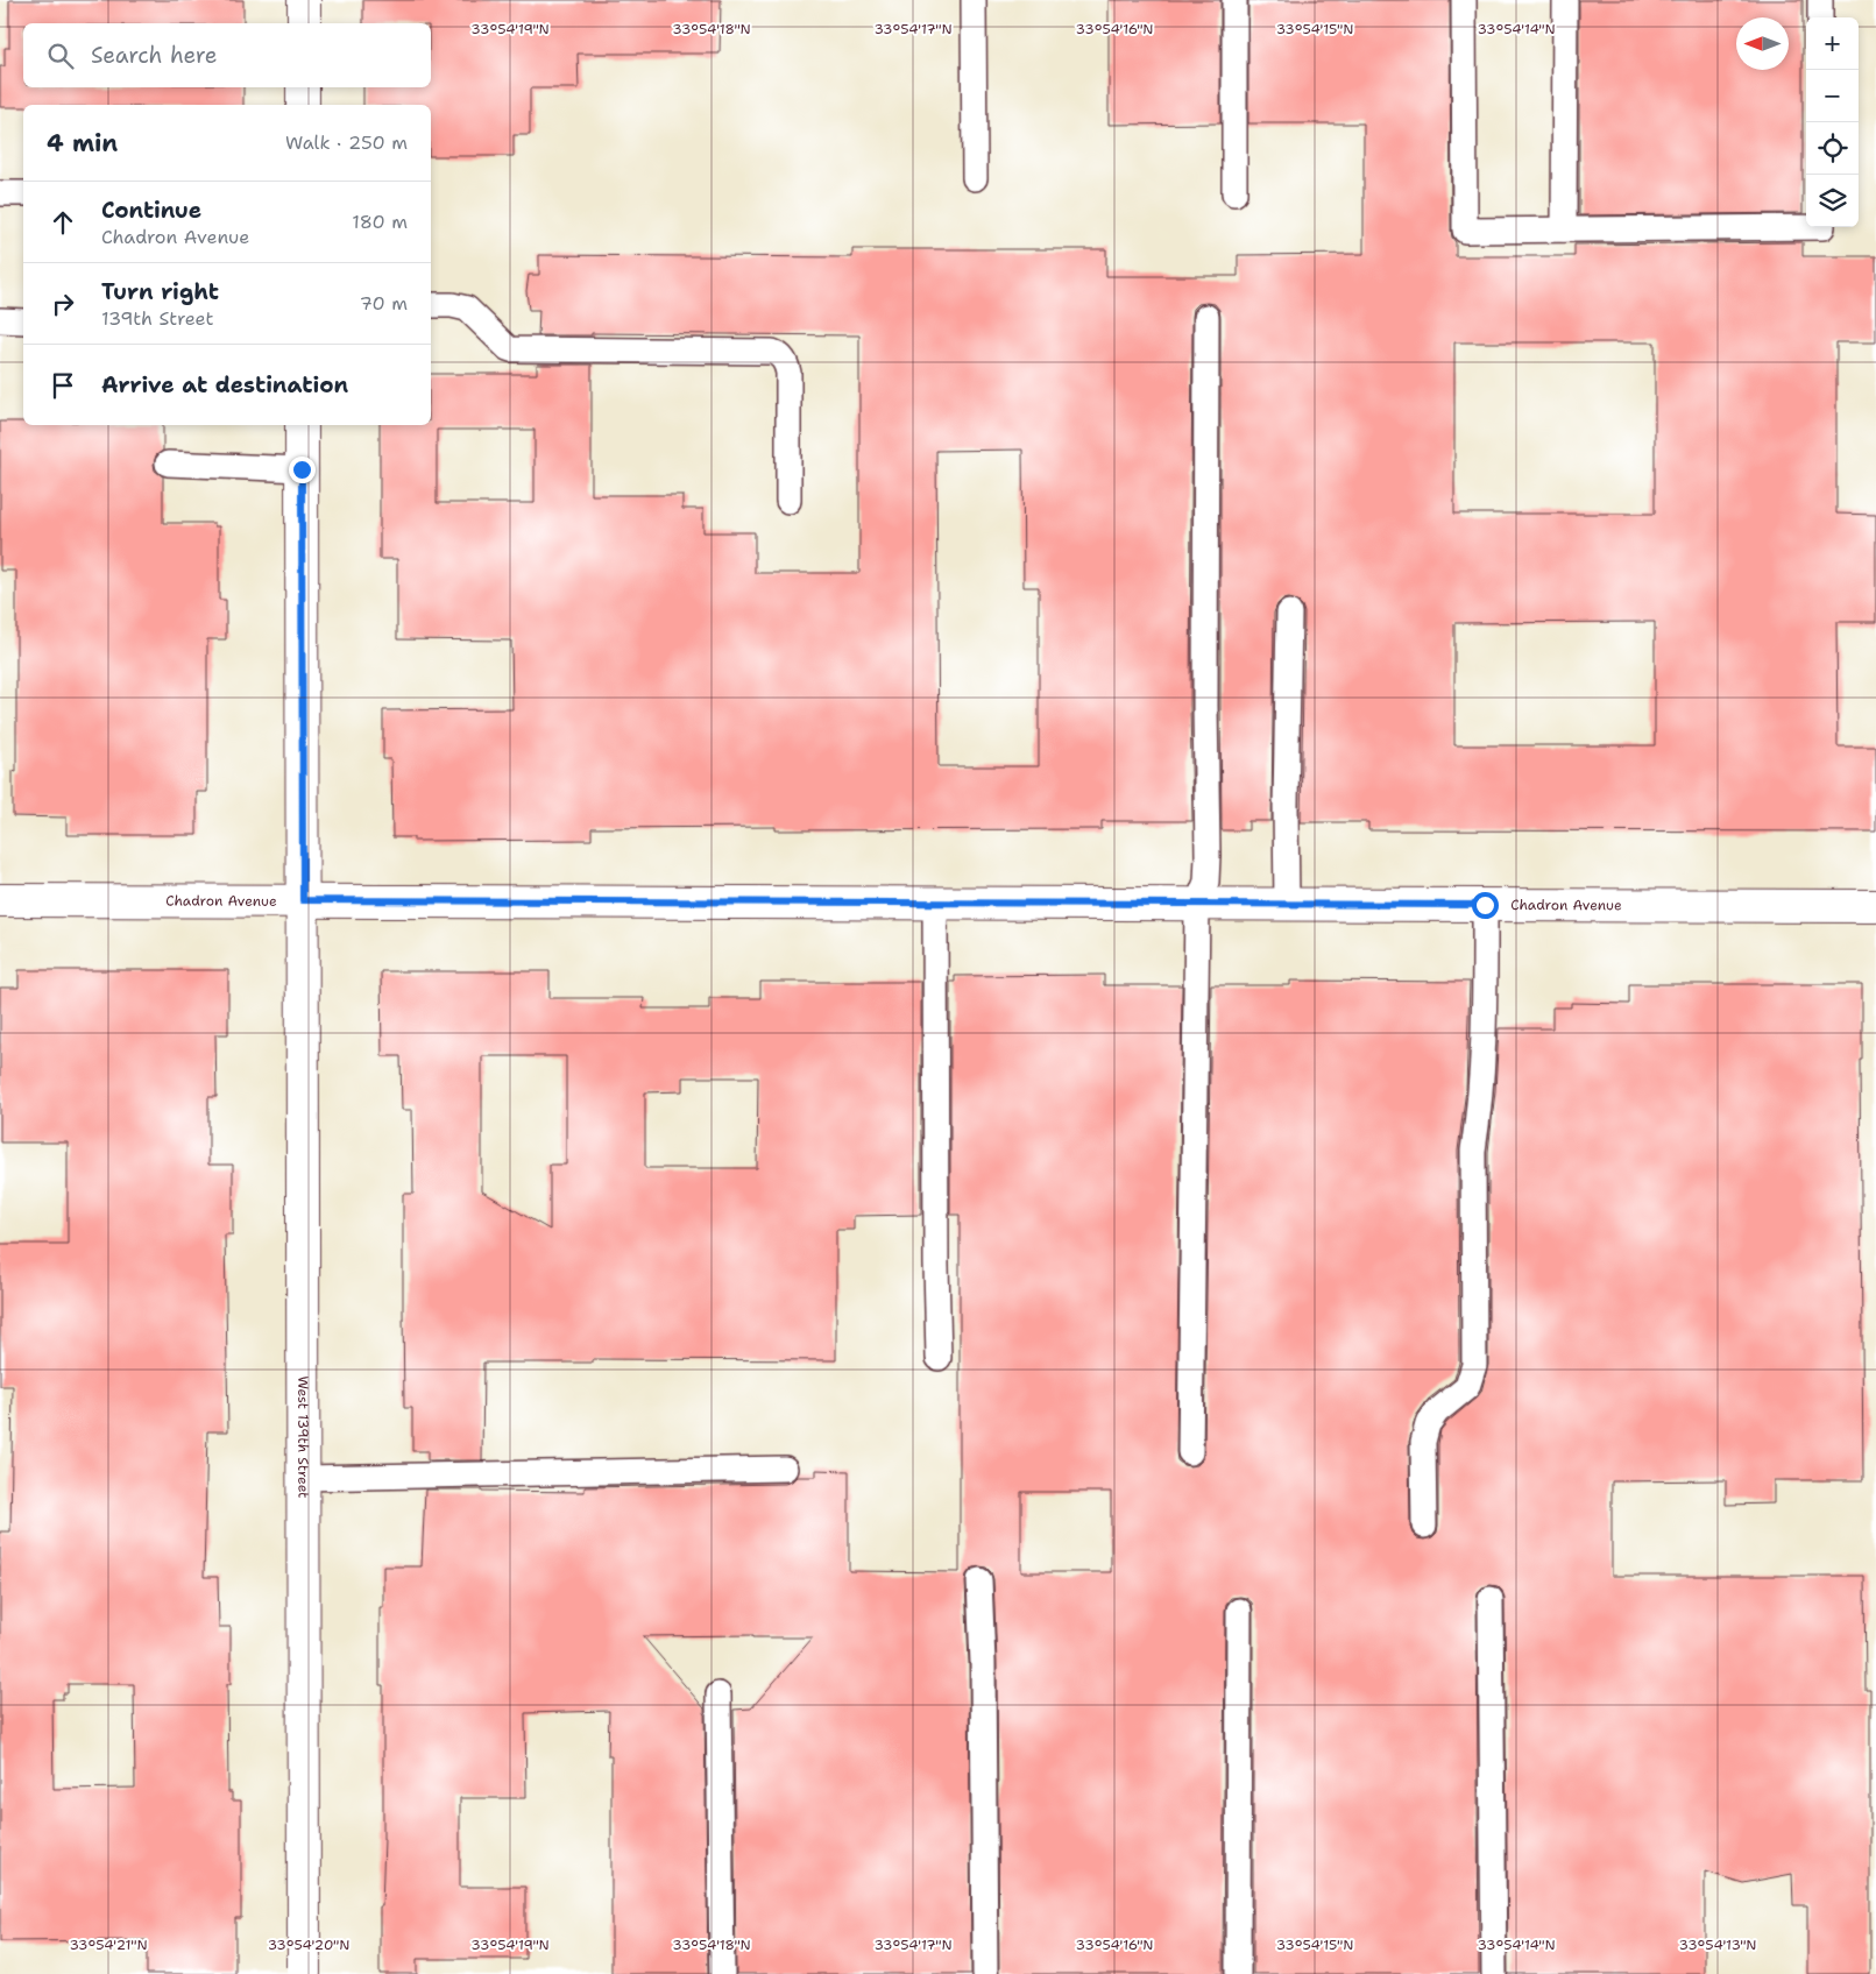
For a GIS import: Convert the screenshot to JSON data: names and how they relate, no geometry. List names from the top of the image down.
{
  "streets": {
    "street": ["Chadron Avenue", "West 139th Street"]
  },
  "crossings": [
    ["Chadron Avenue", "West 139th Street"]
  ],
  "north": "left",
  "page": {
    "map_buttons": ["+", "−"],
    "search": "Search here",
    "heading": ["4 min", "Walk · 250 m"],
    "list": [
      ["Continue", "Chadron Avenue", "180 m"],
      ["Turn right", "139th Street", "70 m"],
      "Arrive at destination"
    ]
  },
  "coordinates": [
    "33°54'19\"N",
    "33°54'18\"N",
    "33°54'17\"N",
    "33°54'16\"N",
    "33°54'15\"N",
    "33°54'14\"N",
    "33°54'21\"N",
    "33°54'20\"N",
    "33°54'13\"N"
  ]
}
